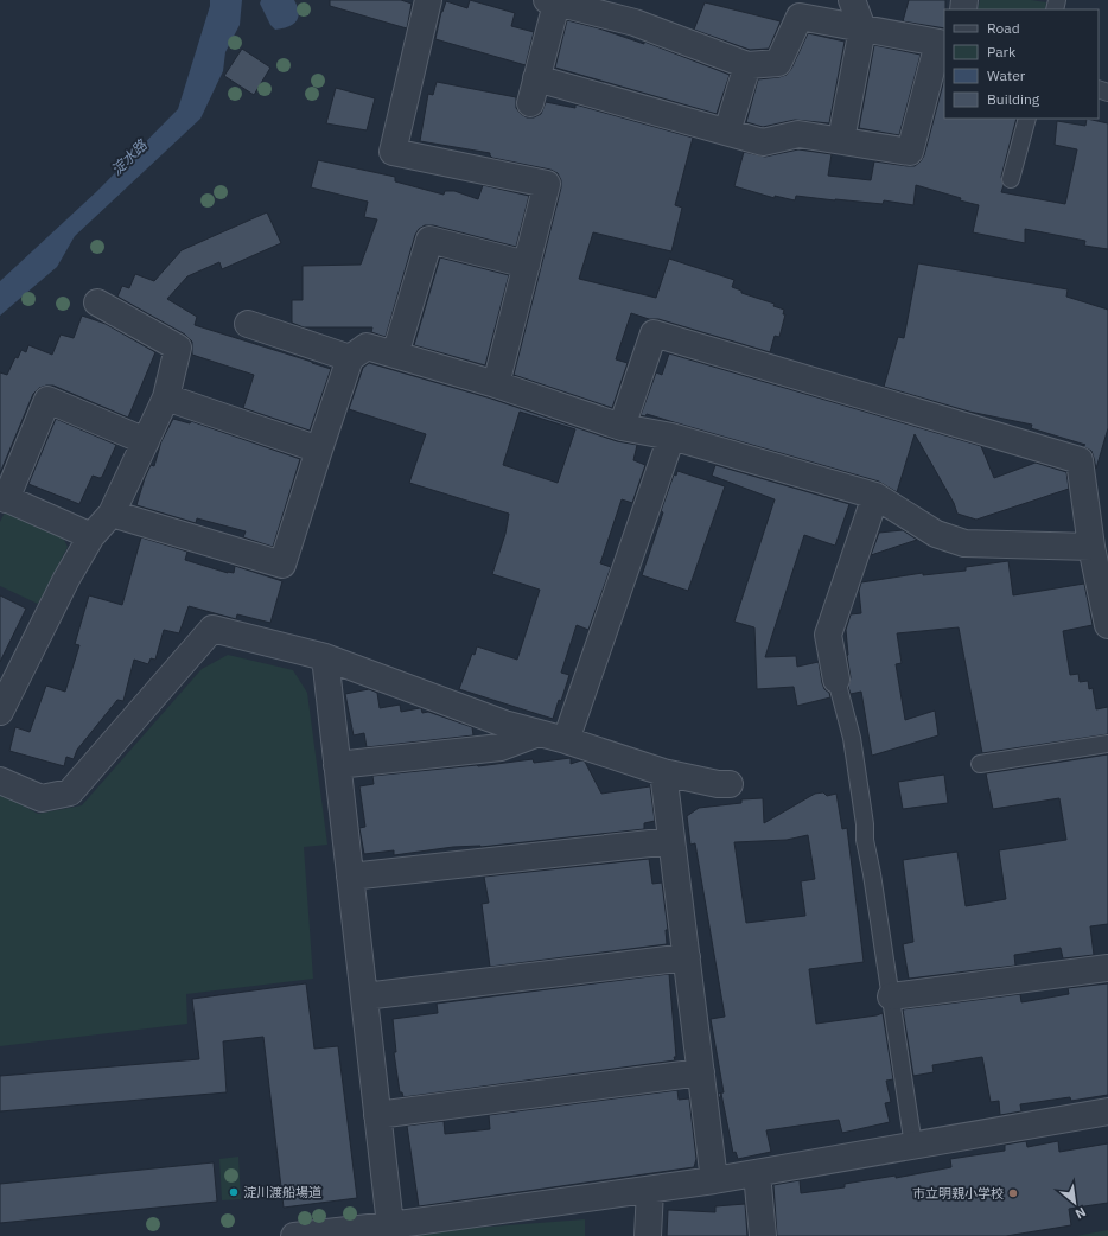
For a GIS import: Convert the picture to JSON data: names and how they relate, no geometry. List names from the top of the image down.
{
  "water": ["淀水路"],
  "places": ["淀川渡船場道", "市立明親小学校"],
  "legend": [
    "Road",
    "Park",
    "Water",
    "Building"
  ],
  "north": "bottom right"
}
